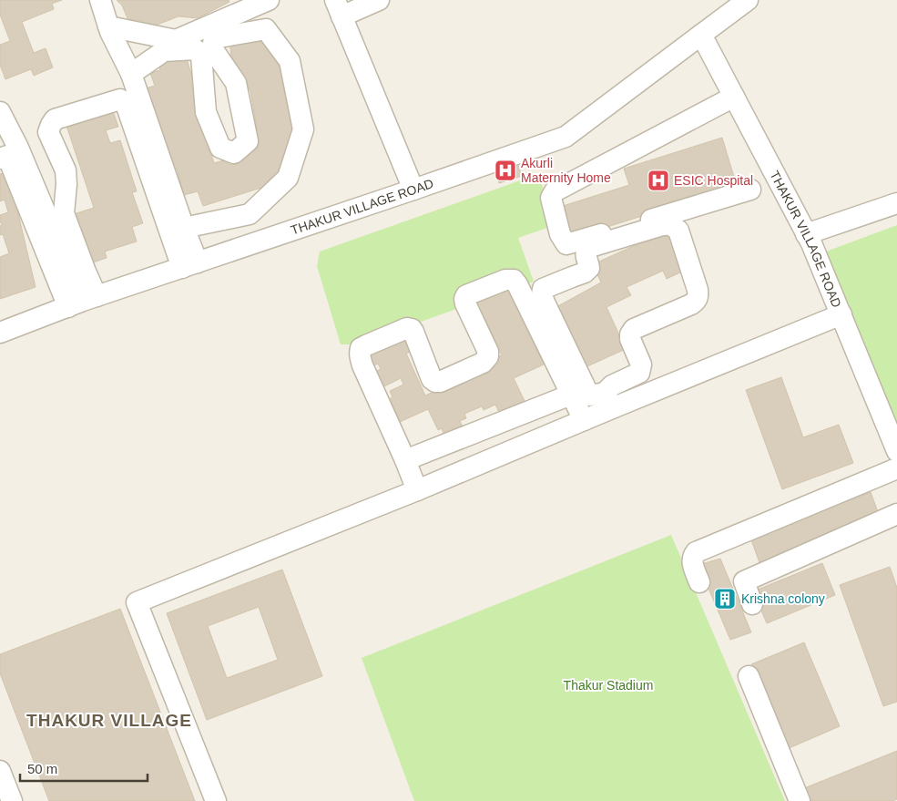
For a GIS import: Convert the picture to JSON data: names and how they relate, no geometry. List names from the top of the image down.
{
  "streets": {
    "street": ["THAKUR VILLAGE ROAD"]
  },
  "districts": ["THAKUR VILLAGE"],
  "parks": ["Thakur Stadium"],
  "places": {
    "hospital": ["Akurli Maternity Home", "ESIC Hospital"],
    "building": ["Krishna colony"]
  },
  "scale_bar": "50 m"
}
